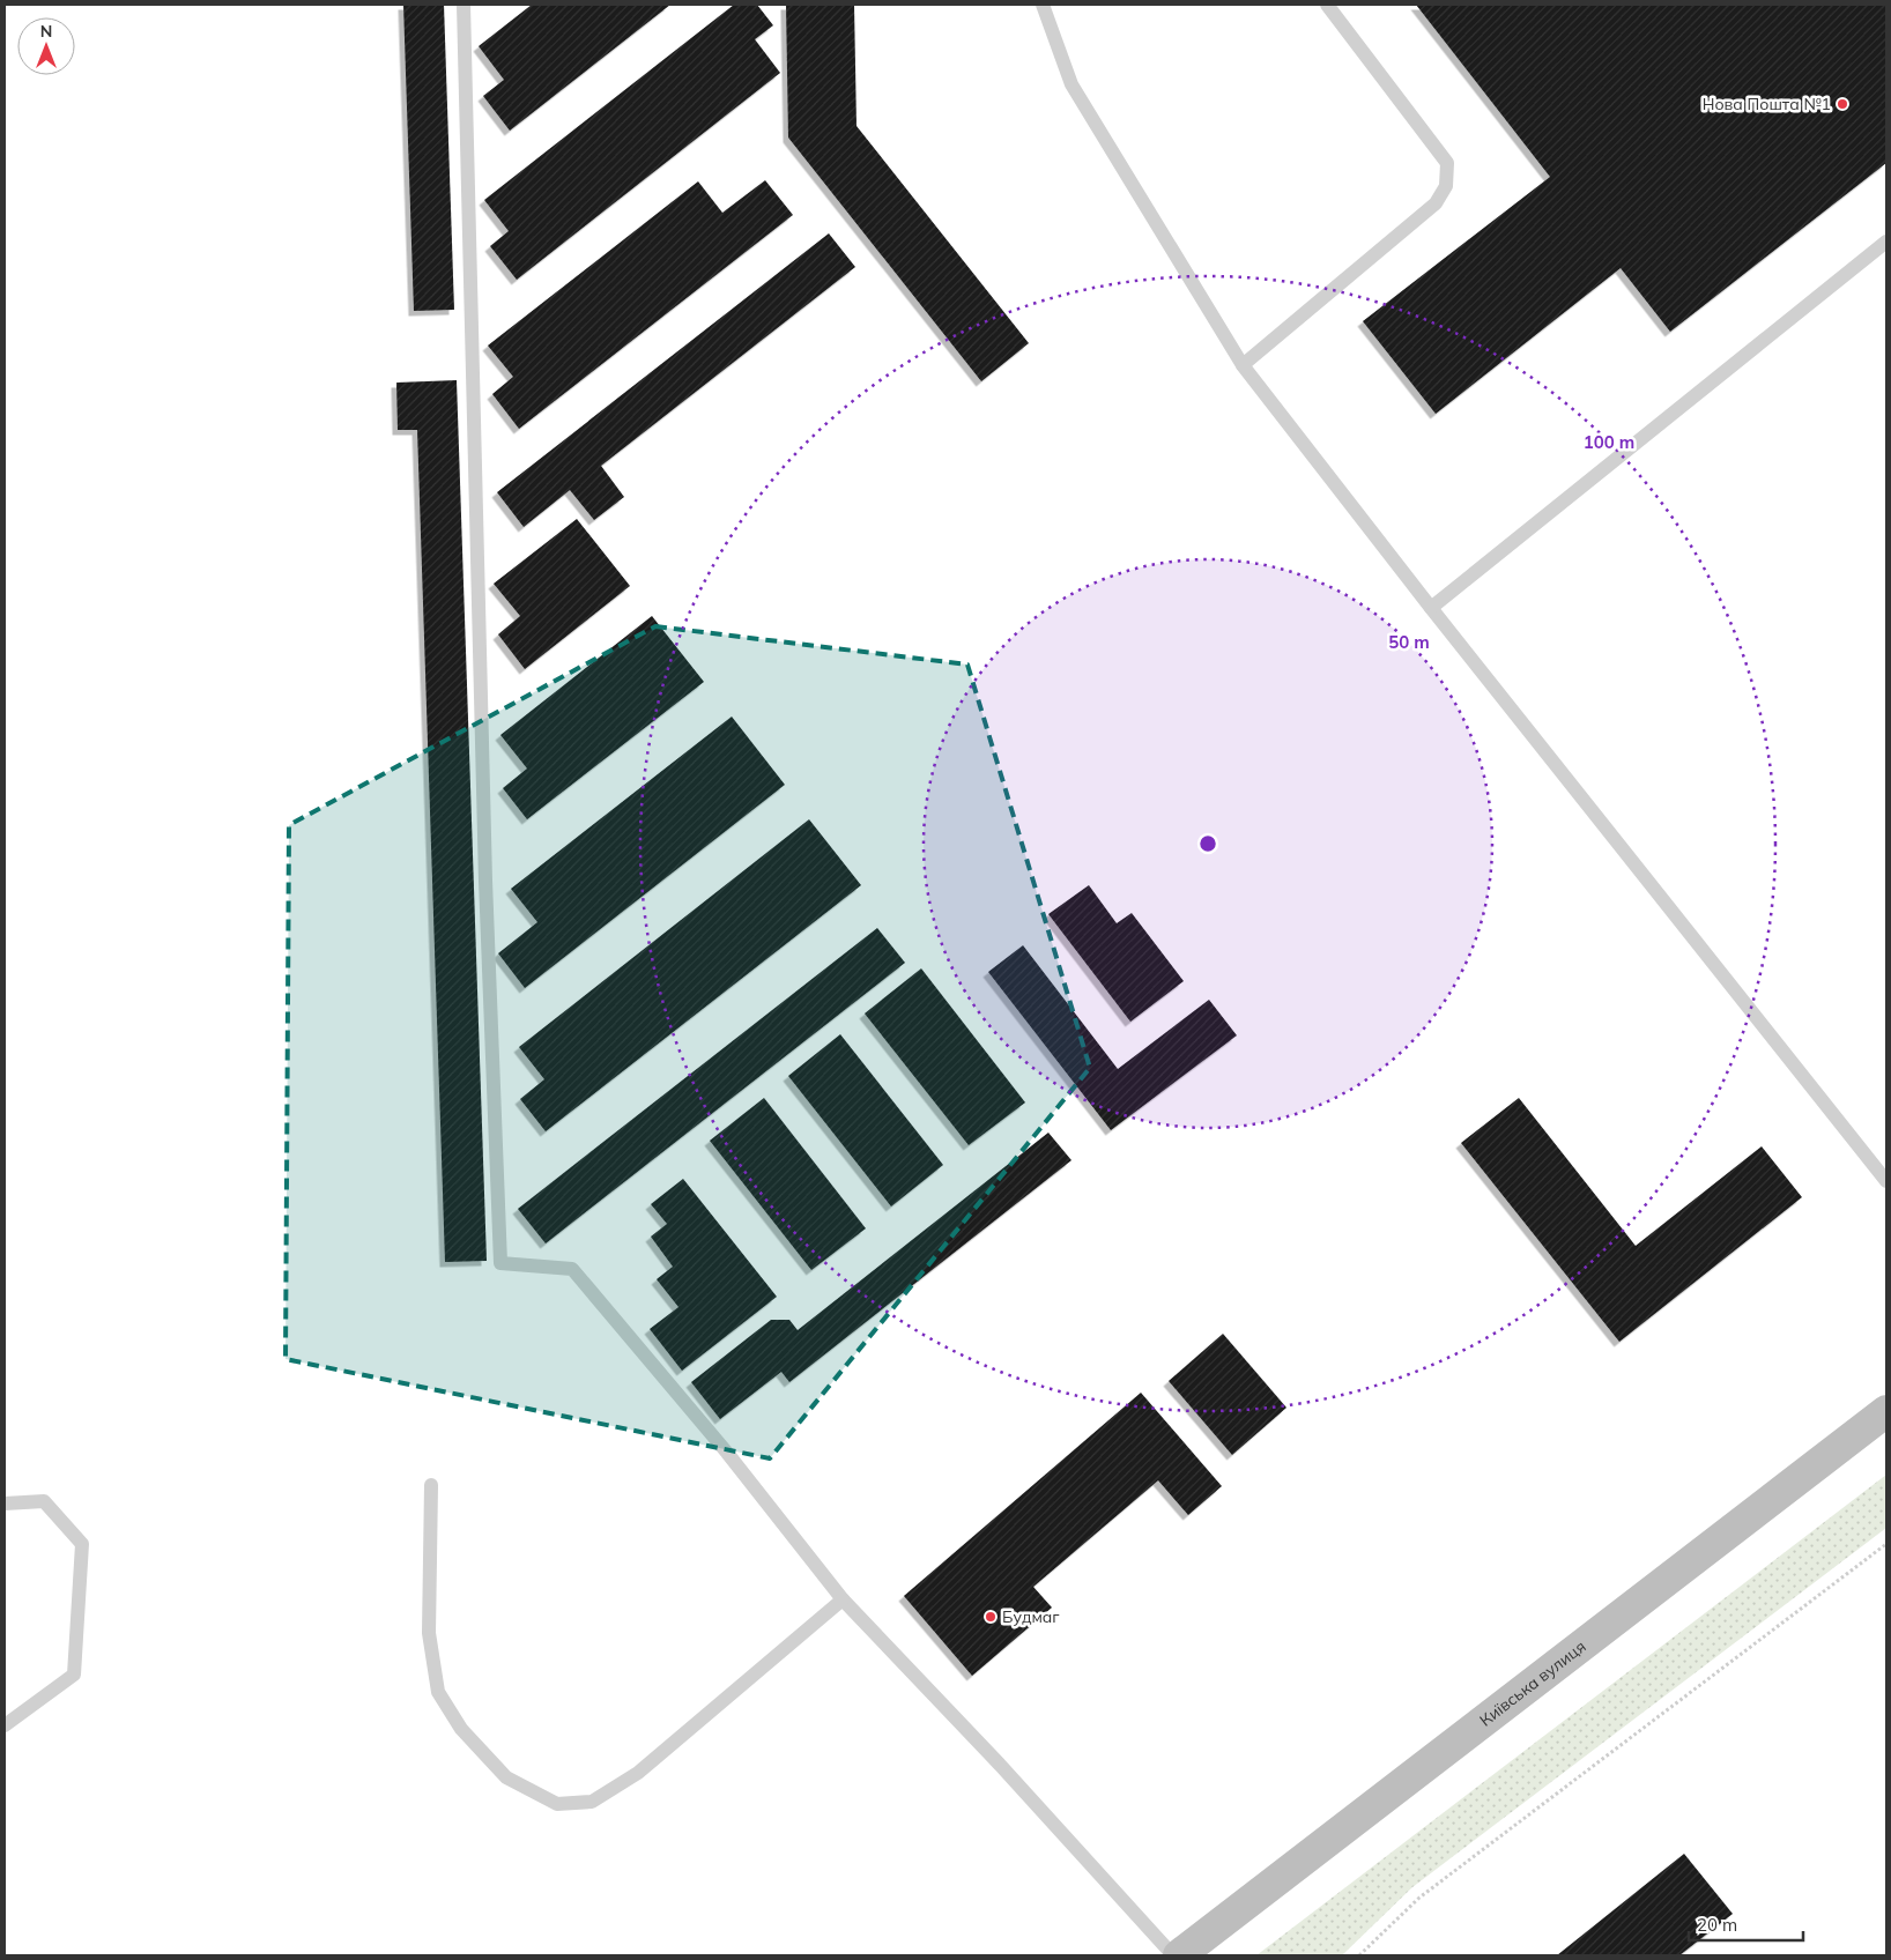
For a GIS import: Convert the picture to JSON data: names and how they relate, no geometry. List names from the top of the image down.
{
  "streets": {
    "main road": ["Київська вулиця"]
  },
  "places": ["Нова Пошта №1", "Будмаг"],
  "scale_bar": "20 m",
  "north": "top",
  "rings": ["100 m", "50 m"]
}
